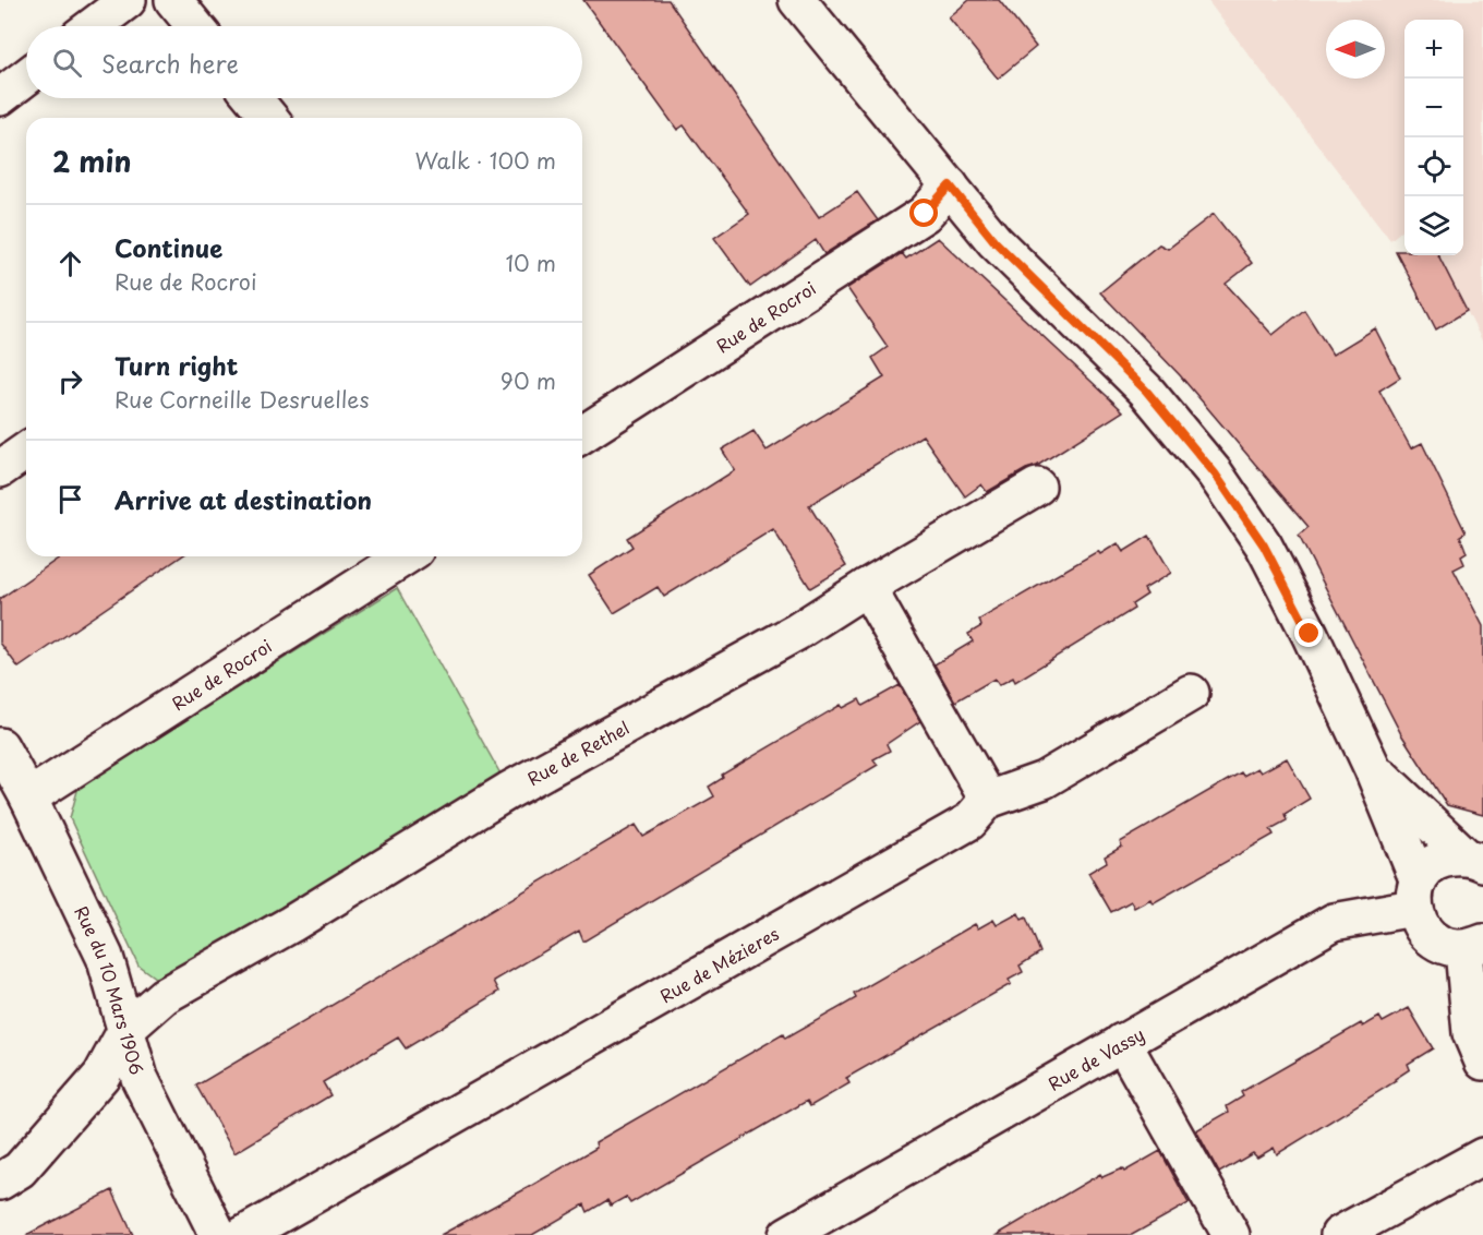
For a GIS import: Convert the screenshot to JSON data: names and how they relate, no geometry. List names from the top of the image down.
{
  "streets": {
    "street": [
      "Rue de Rocroi",
      "Rue de Rethel",
      "Rue de Mézieres",
      "Rue du 10 Mars 1906",
      "Rue de Vassy"
    ]
  },
  "crossings": [
    ["Rue de Rocroi", "Rue du 10 Mars 1906"],
    ["Rue de Rethel", "Rue du 10 Mars 1906"]
  ],
  "north": "left",
  "page": {
    "map_buttons": ["+", "−"],
    "search": "Search here",
    "heading": ["2 min", "Walk · 100 m"],
    "list": [
      ["Continue", "Rue de Rocroi", "10 m"],
      ["Turn right", "Rue Corneille Desruelles", "90 m"],
      "Arrive at destination"
    ]
  }
}
